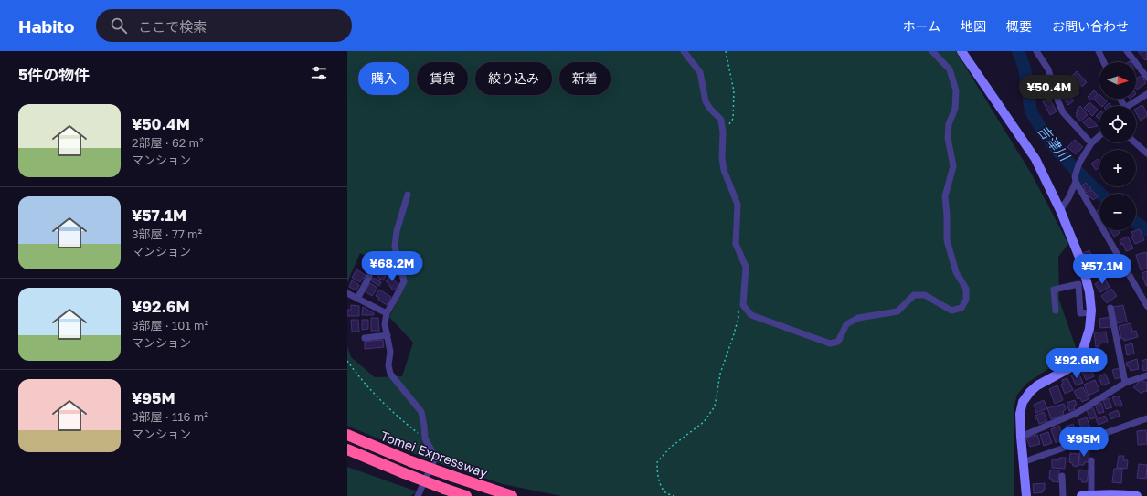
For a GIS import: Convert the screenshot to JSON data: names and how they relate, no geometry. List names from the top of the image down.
{
  "streets": {
    "highway": ["Tomei Expressway"]
  },
  "water": ["吉津川"],
  "north": "right",
  "page": {
    "header": "Habito",
    "search": "ここで検索",
    "nav": [
      "ホーム",
      "地図",
      "概要",
      "お問い合わせ"
    ],
    "heading": "5件の物件",
    "map_buttons": ["+", "−"],
    "chip": [
      "購入",
      "賃貸",
      "絞り込み",
      "新着"
    ],
    "price": [
      "¥50.4M",
      "¥68.2M",
      "¥57.1M",
      "¥92.6M",
      "¥95M"
    ],
    "list": [
      {
        "name": "¥50.4M",
        "note": "2部屋 · 62 m² · マンション"
      },
      {
        "name": "¥57.1M",
        "note": "3部屋 · 77 m² · マンション"
      },
      {
        "name": "¥92.6M",
        "note": "3部屋 · 101 m² · マンション"
      },
      {
        "name": "¥95M",
        "note": "3部屋 · 116 m² · マンション"
      }
    ]
  }
}
